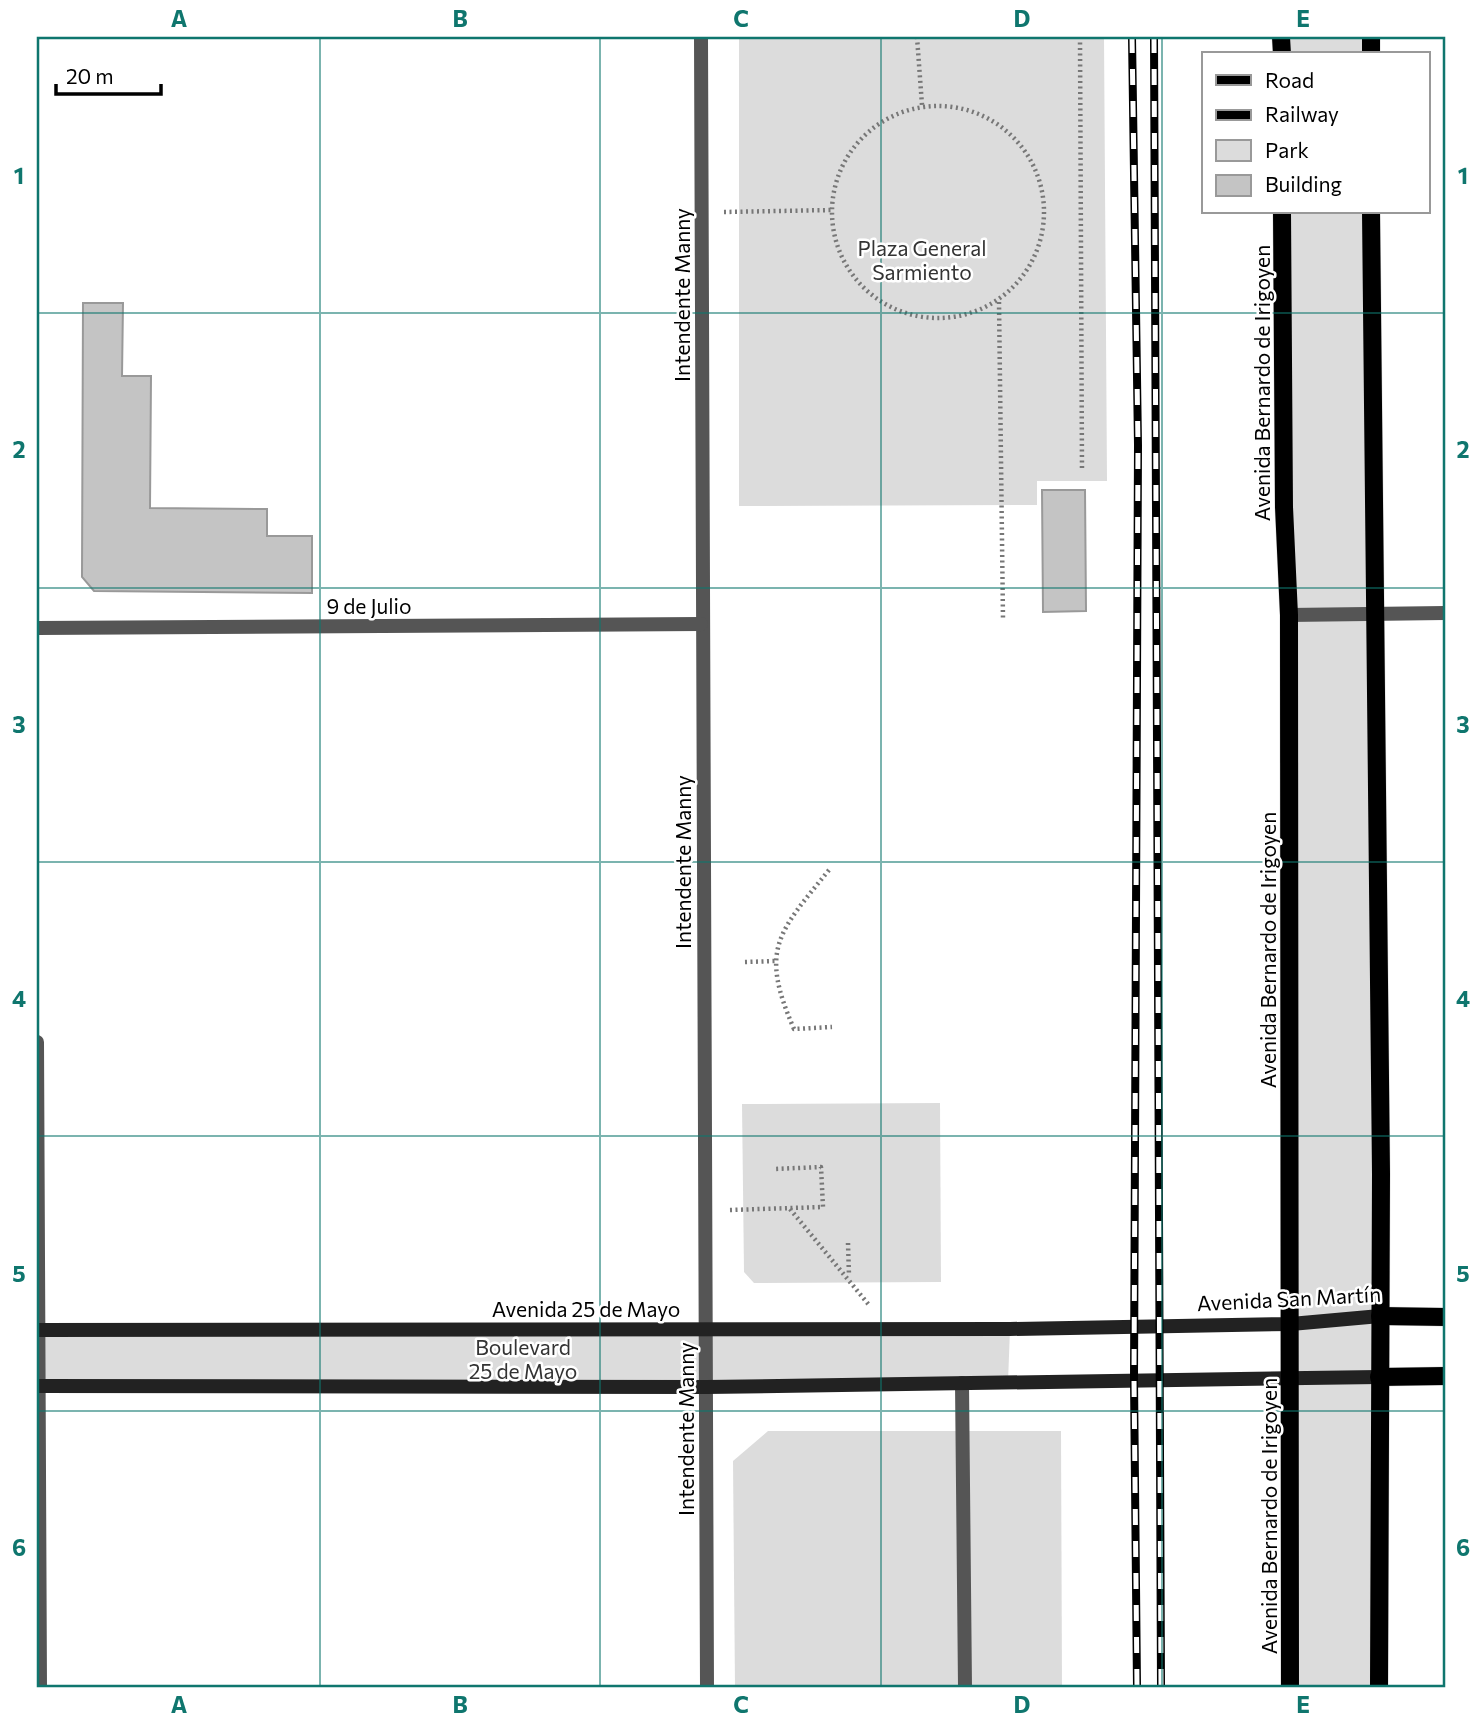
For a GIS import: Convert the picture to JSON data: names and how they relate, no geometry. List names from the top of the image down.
{
  "streets": {
    "main road": ["Avenida Bernardo de Irigoyen", "Avenida San Martín", "Avenida 25 de Mayo"],
    "street": ["Intendente Manny", "9 de Julio"]
  },
  "crossings": [
    ["Intendente Manny", "9 de Julio"],
    ["Intendente Manny", "Avenida 25 de Mayo"],
    ["Avenida Bernardo de Irigoyen", "Avenida San Martín"],
    ["Avenida San Martín", "Avenida 25 de Mayo"]
  ],
  "parks": ["Plaza General Sarmiento", "Boulevard 25 de Mayo"],
  "legend": [
    "Road",
    "Railway",
    "Park",
    "Building"
  ],
  "scale_bar": "20 m",
  "grid": {
    "columns": [
      "A",
      "B",
      "C",
      "D",
      "E"
    ],
    "rows": [
      "1",
      "2",
      "3",
      "4",
      "5",
      "6"
    ]
  }
}
